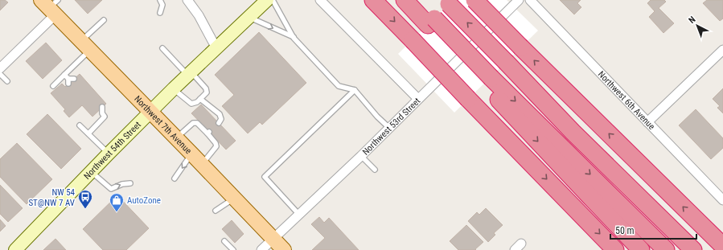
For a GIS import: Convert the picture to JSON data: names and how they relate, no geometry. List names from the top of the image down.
{
  "streets": {
    "main road": ["Northwest 7th Avenue", "Northwest 54th Street"],
    "street": ["Northwest 6th Avenue", "Northwest 53rd Street"]
  },
  "crossings": [
    ["Northwest 7th Avenue", "Northwest 53rd Street"],
    ["Northwest 7th Avenue", "Northwest 54th Street"]
  ],
  "places": {
    "bus stop": ["NW 54 ST@NW 7 AV"],
    "shop": ["AutoZone"]
  },
  "scale_bar": "50 m",
  "north": "top left"
}
